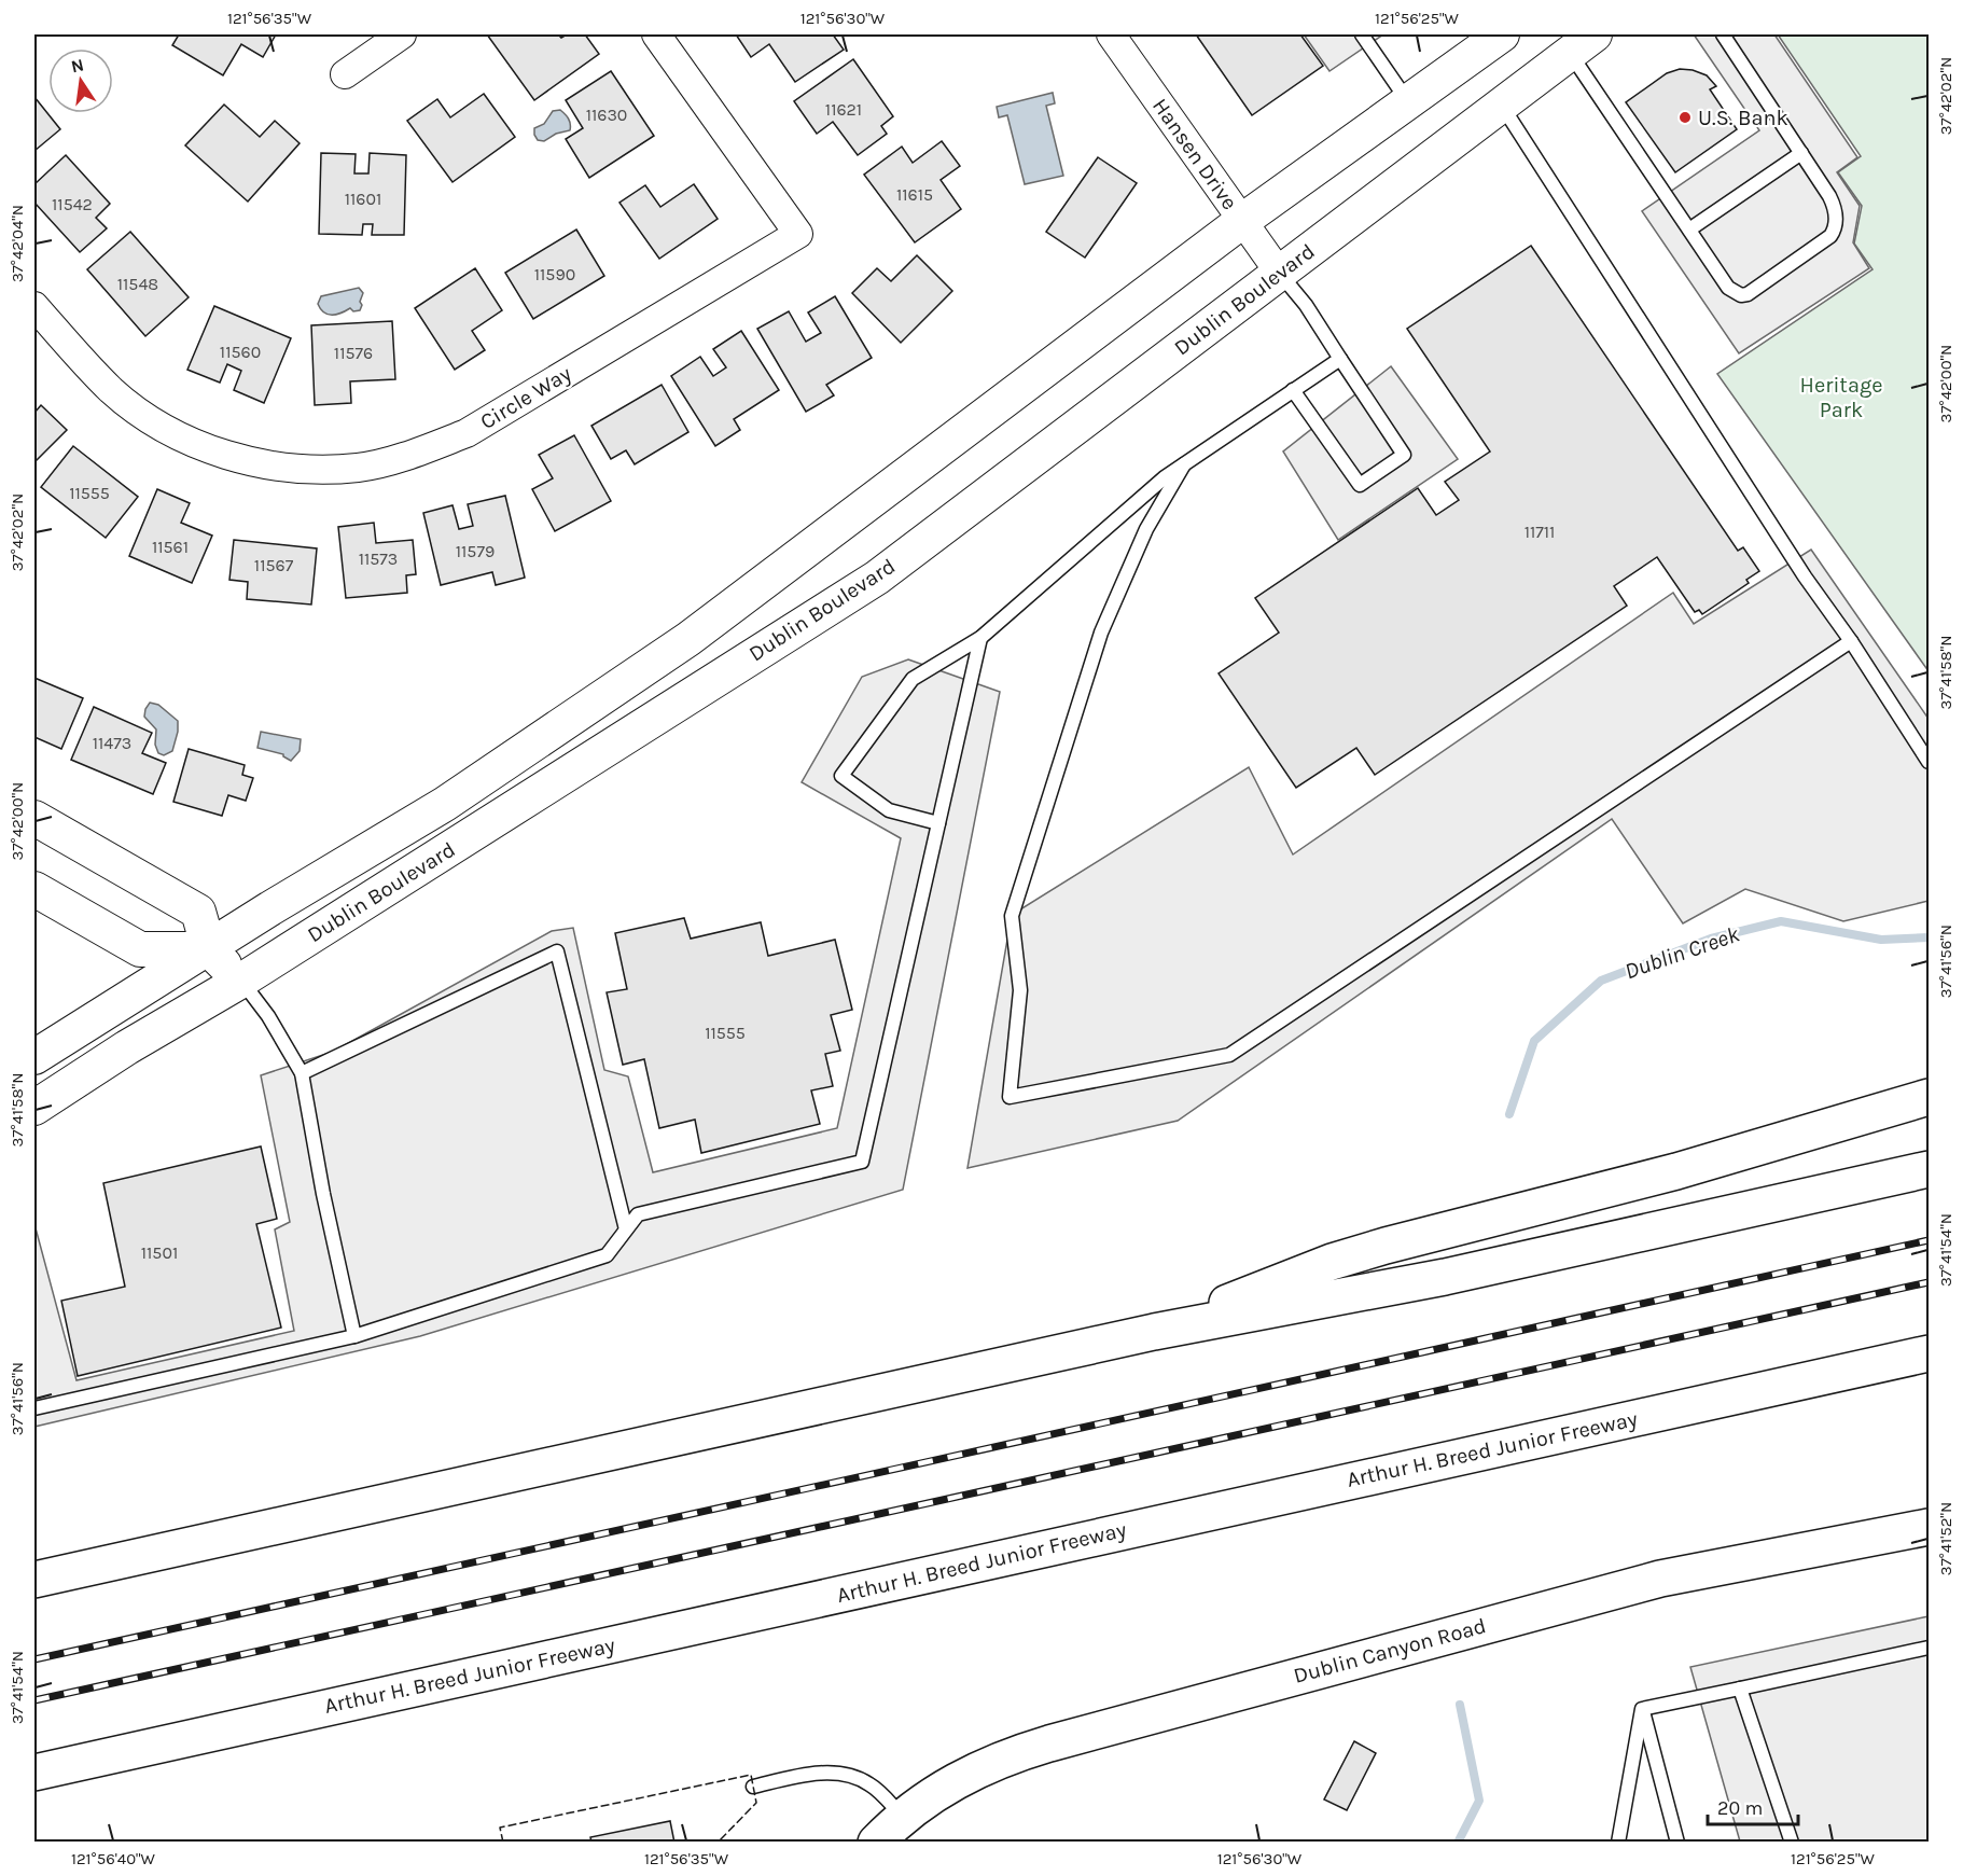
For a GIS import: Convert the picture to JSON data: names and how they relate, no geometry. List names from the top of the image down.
{
  "streets": {
    "main road": ["Arthur H. Breed Junior Freeway", "Dublin Canyon Road"],
    "street": ["Hansen Drive", "Dublin Boulevard", "Circle Way"]
  },
  "crossings": [
    ["Hansen Drive", "Dublin Boulevard"]
  ],
  "water": ["Dublin Creek"],
  "parks": ["Heritage Park"],
  "places": ["U.S. Bank"],
  "house_numbers": [
    "11621",
    "11630",
    "11615",
    "11601",
    "11542",
    "11590",
    "11548",
    "11560",
    "11576",
    "11555",
    "11711",
    "11561",
    "11579",
    "11573",
    "11567",
    "11473",
    "11555",
    "11501"
  ],
  "scale_bar": "20 m",
  "north": "top",
  "coordinates": [
    "121°56'35\"W",
    "121°56'30\"W",
    "121°56'25\"W",
    "37°42'02\"N",
    "37°42'04\"N",
    "37°42'00\"N",
    "37°41'58\"N",
    "37°41'56\"N",
    "37°41'54\"N",
    "37°41'52\"N",
    "121°56'40\"W"
  ]
}
